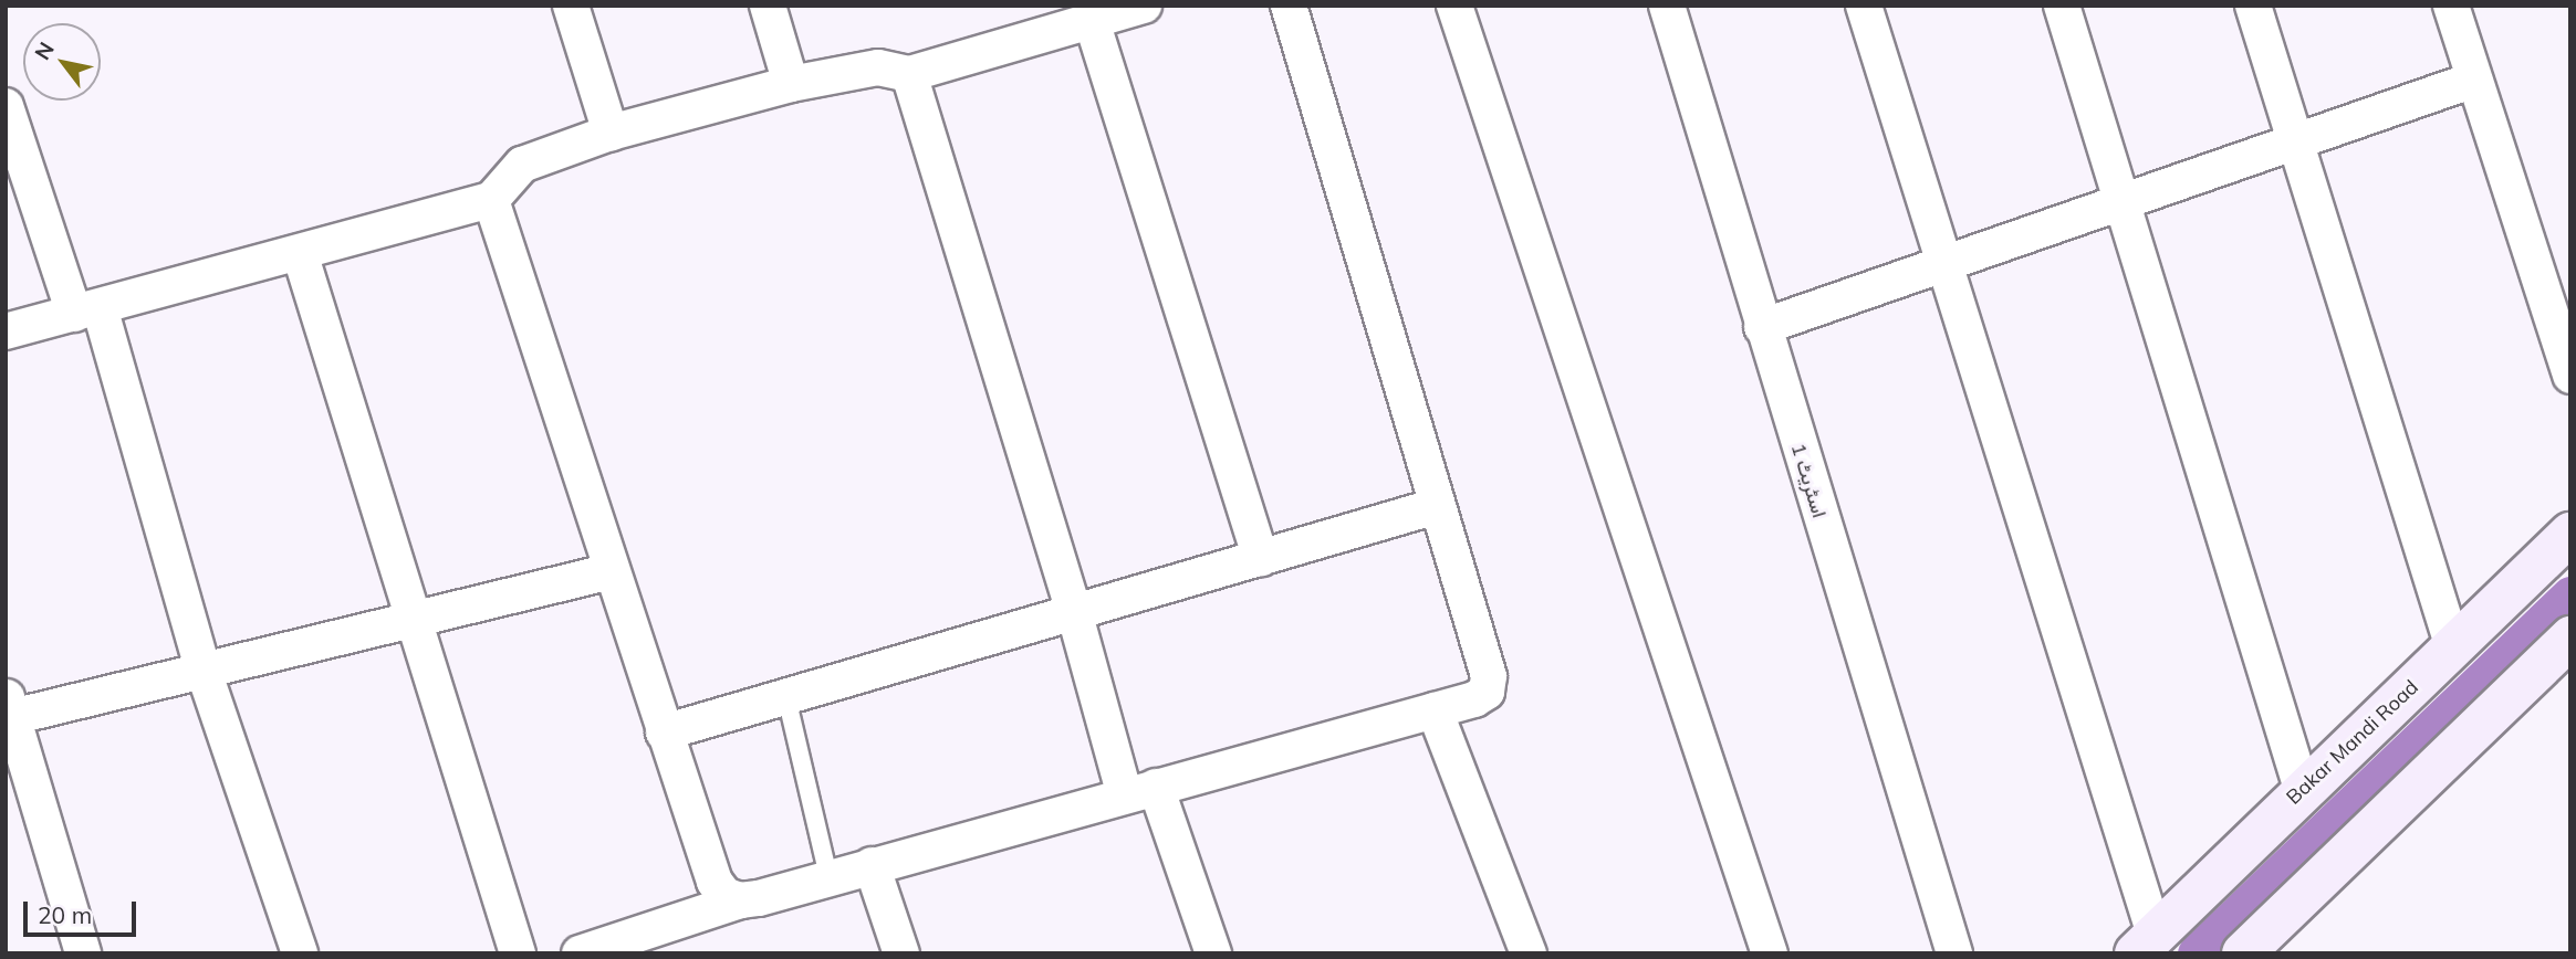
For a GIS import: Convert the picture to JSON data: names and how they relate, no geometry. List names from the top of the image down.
{
  "streets": {
    "street": ["اسٹریٹ 1", "Bakar Mandi Road"]
  },
  "scale_bar": "20 m",
  "north": "top left"
}
